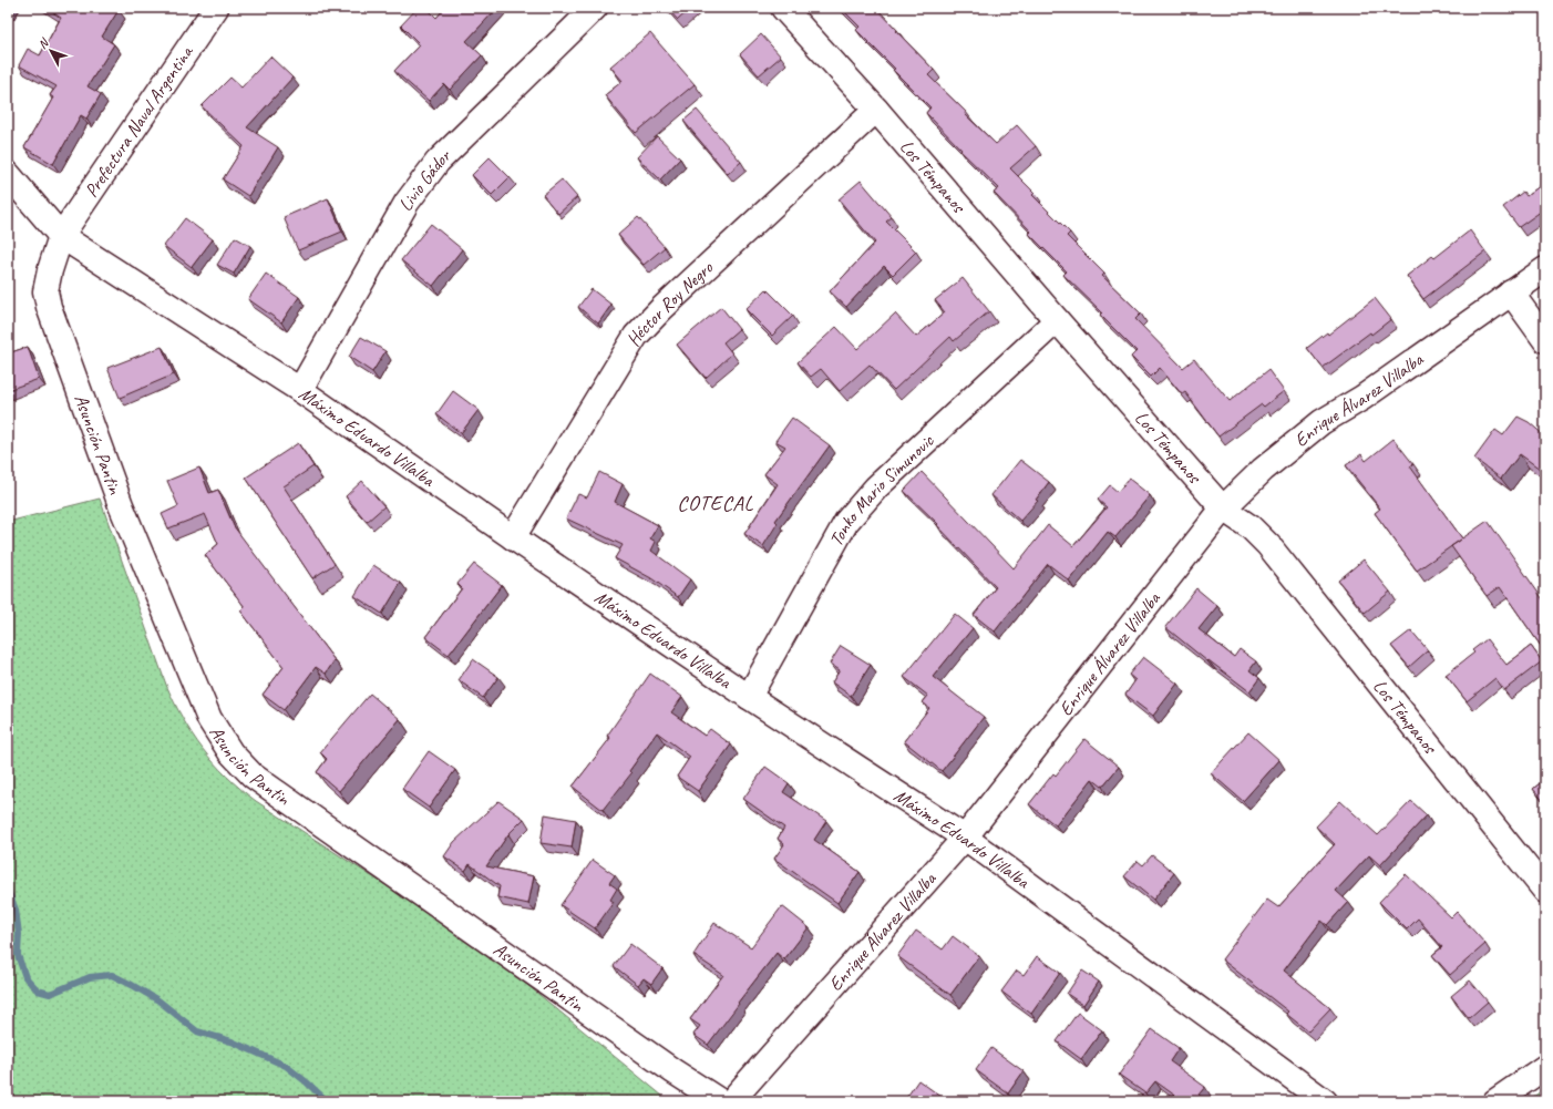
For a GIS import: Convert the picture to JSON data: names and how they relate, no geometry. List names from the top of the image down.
{
  "streets": {
    "street": [
      "Prefectura Naval Argentina",
      "Los Témpanos",
      "Livio Gádor",
      "Héctor Roy Negro",
      "Enrique Álvarez Villalba",
      "Máximo Eduardo Villalba",
      "Asunción Pantin",
      "Tonko Mario Simunovic"
    ]
  },
  "crossings": [
    ["Prefectura Naval Argentina", "Máximo Eduardo Villalba"],
    ["Prefectura Naval Argentina", "Asunción Pantin"],
    ["Los Témpanos", "Héctor Roy Negro"],
    ["Los Témpanos", "Enrique Álvarez Villalba"],
    ["Los Témpanos", "Tonko Mario Simunovic"],
    ["Livio Gádor", "Máximo Eduardo Villalba"],
    ["Héctor Roy Negro", "Máximo Eduardo Villalba"],
    ["Enrique Álvarez Villalba", "Máximo Eduardo Villalba"],
    ["Máximo Eduardo Villalba", "Asunción Pantin"],
    ["Máximo Eduardo Villalba", "Tonko Mario Simunovic"]
  ],
  "districts": ["COTECAL"],
  "north": "top left"
}
